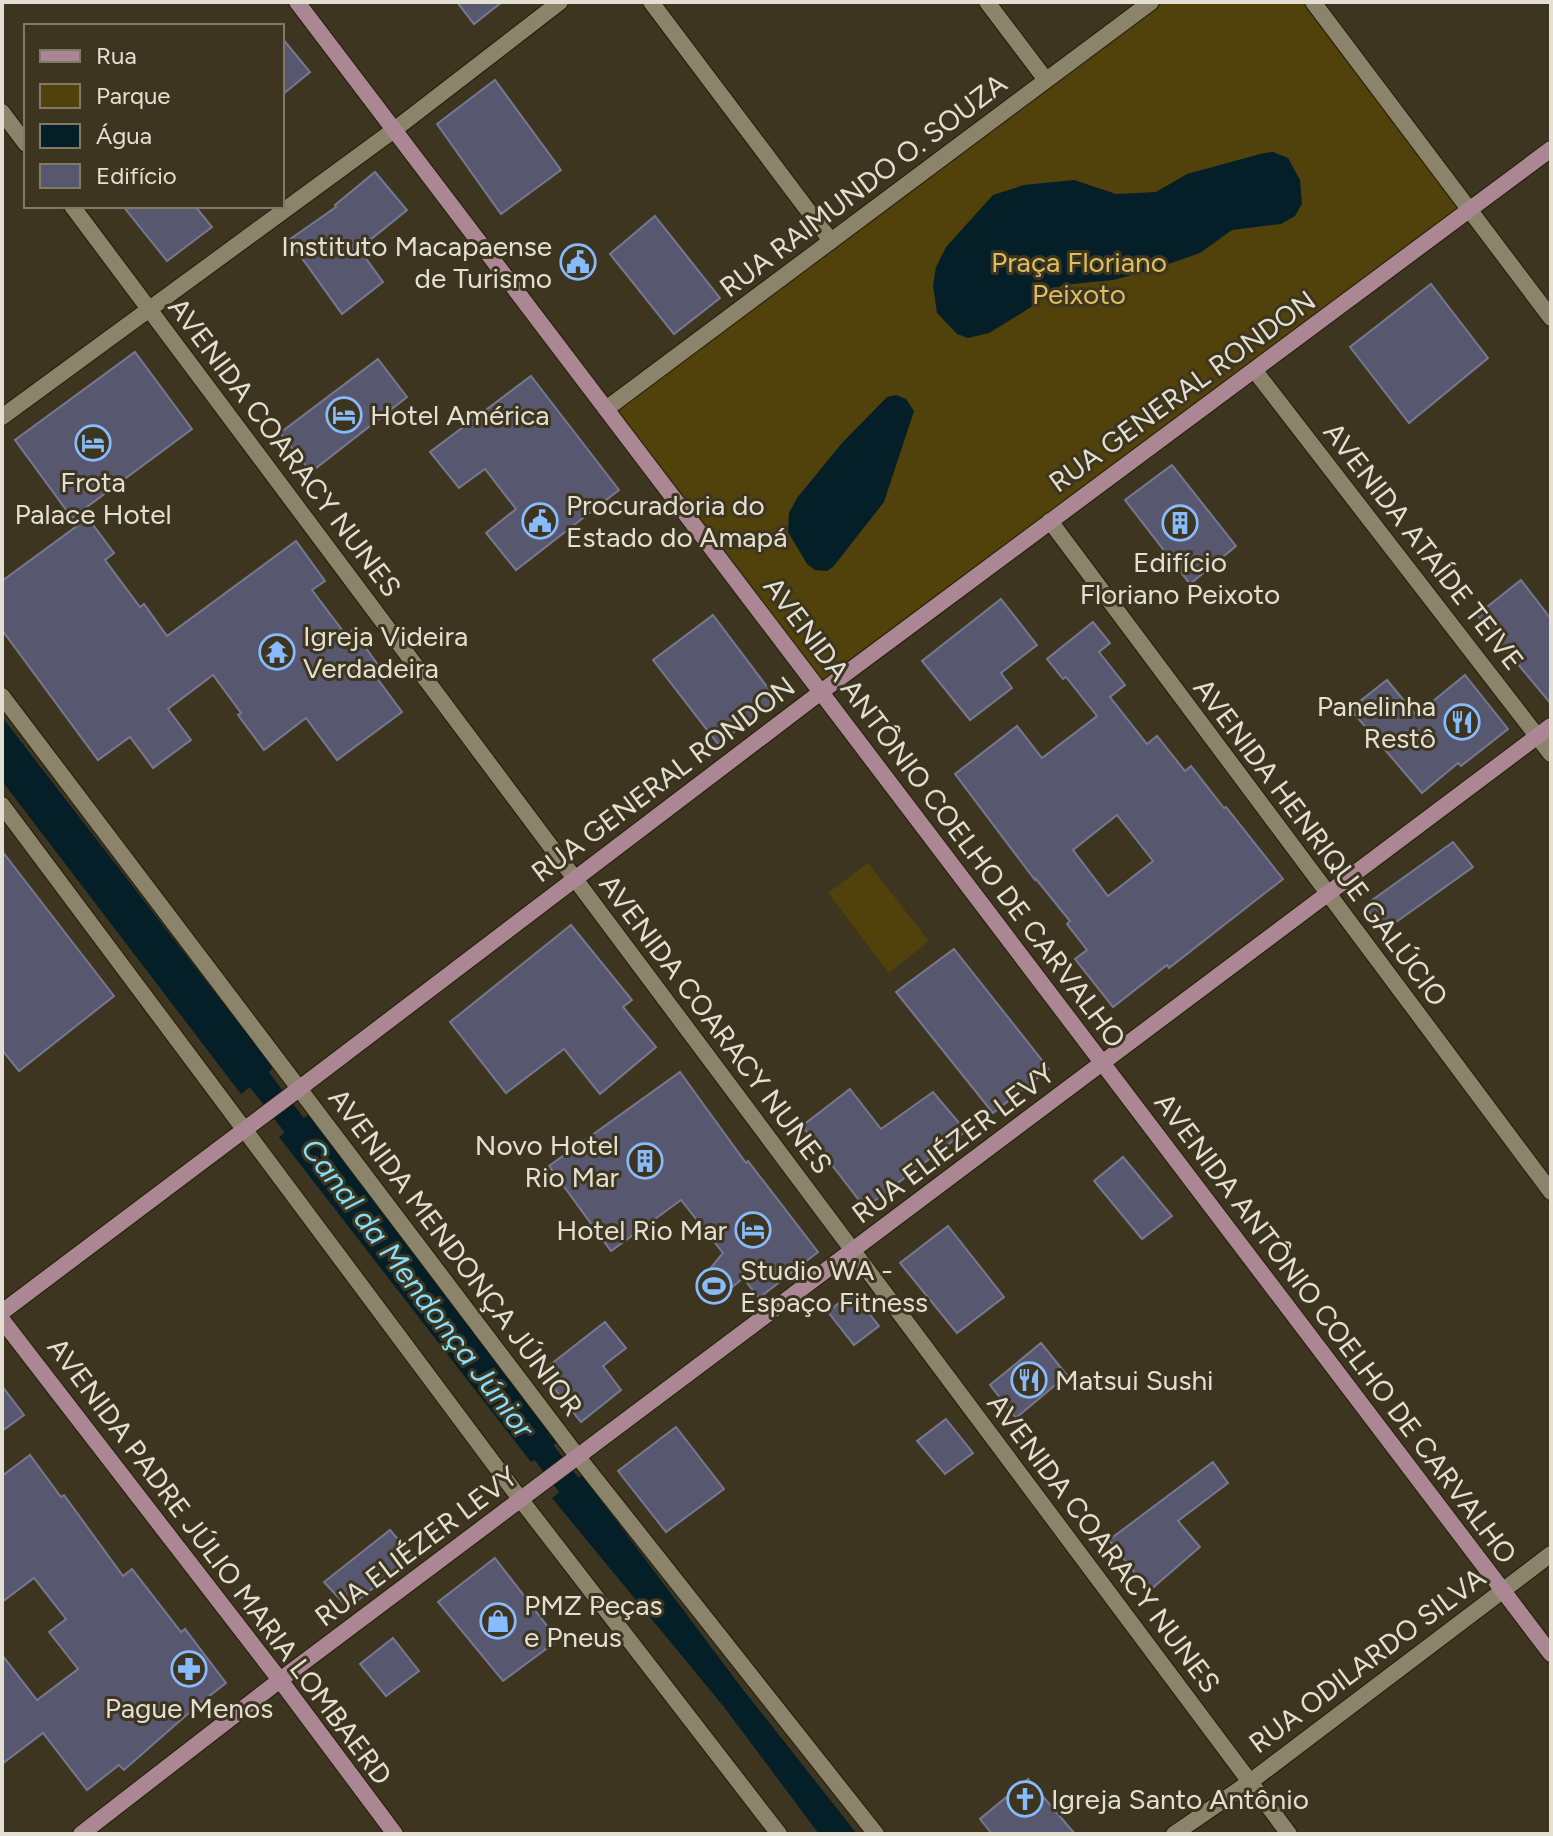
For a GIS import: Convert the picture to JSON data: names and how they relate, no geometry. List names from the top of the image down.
{
  "streets": {
    "street": [
      "RUA RAIMUNDO O. SOUZA",
      "RUA GENERAL RONDON",
      "AVENIDA COARACY NUNES",
      "AVENIDA ATAÍDE TEIVE",
      "AVENIDA ANTÔNIO COELHO DE CARVALHO",
      "AVENIDA HENRIQUE GALÚCIO",
      "RUA ELIÉZER LEVY",
      "AVENIDA MENDONÇA JÚNIOR",
      "AVENIDA PADRE JÚLIO MARIA LOMBAERD",
      "RUA ODILARDO SILVA"
    ]
  },
  "crossings": [
    ["RUA RAIMUNDO O. SOUZA", "AVENIDA ANTÔNIO COELHO DE CARVALHO"],
    ["RUA GENERAL RONDON", "AVENIDA COARACY NUNES"],
    ["RUA GENERAL RONDON", "AVENIDA ATAÍDE TEIVE"],
    ["RUA GENERAL RONDON", "AVENIDA ANTÔNIO COELHO DE CARVALHO"],
    ["RUA GENERAL RONDON", "AVENIDA HENRIQUE GALÚCIO"],
    ["RUA GENERAL RONDON", "AVENIDA MENDONÇA JÚNIOR"],
    ["AVENIDA COARACY NUNES", "RUA ELIÉZER LEVY"],
    ["AVENIDA COARACY NUNES", "RUA ODILARDO SILVA"],
    ["AVENIDA ATAÍDE TEIVE", "RUA ELIÉZER LEVY"],
    ["AVENIDA ANTÔNIO COELHO DE CARVALHO", "RUA ELIÉZER LEVY"],
    ["AVENIDA ANTÔNIO COELHO DE CARVALHO", "RUA ODILARDO SILVA"],
    ["AVENIDA HENRIQUE GALÚCIO", "RUA ELIÉZER LEVY"],
    ["RUA ELIÉZER LEVY", "AVENIDA MENDONÇA JÚNIOR"],
    ["RUA ELIÉZER LEVY", "AVENIDA PADRE JÚLIO MARIA LOMBAERD"]
  ],
  "water": ["Canal da Mendonça Júnior"],
  "parks": ["Praça Floriano Peixoto"],
  "places": {
    "public building": ["Instituto Macapaense de Turismo", "Procuradoria do Estado do Amapá"],
    "hotel": ["Hotel América", "Frota Palace Hotel", "Hotel Rio Mar"],
    "building": ["Edifício Floriano Peixoto", "Novo Hotel Rio Mar"],
    "temple": ["Igreja Videira Verdadeira"],
    "restaurant": ["Panelinha Restô", "Matsui Sushi"],
    "sports": ["Studio WA - Espaço Fitness"],
    "shop": ["PMZ Peças e Pneus"],
    "pharmacy": ["Pague Menos"],
    "church": ["Igreja Santo Antônio"]
  },
  "legend": [
    "Rua",
    "Parque",
    "Água",
    "Edifício"
  ]
}
